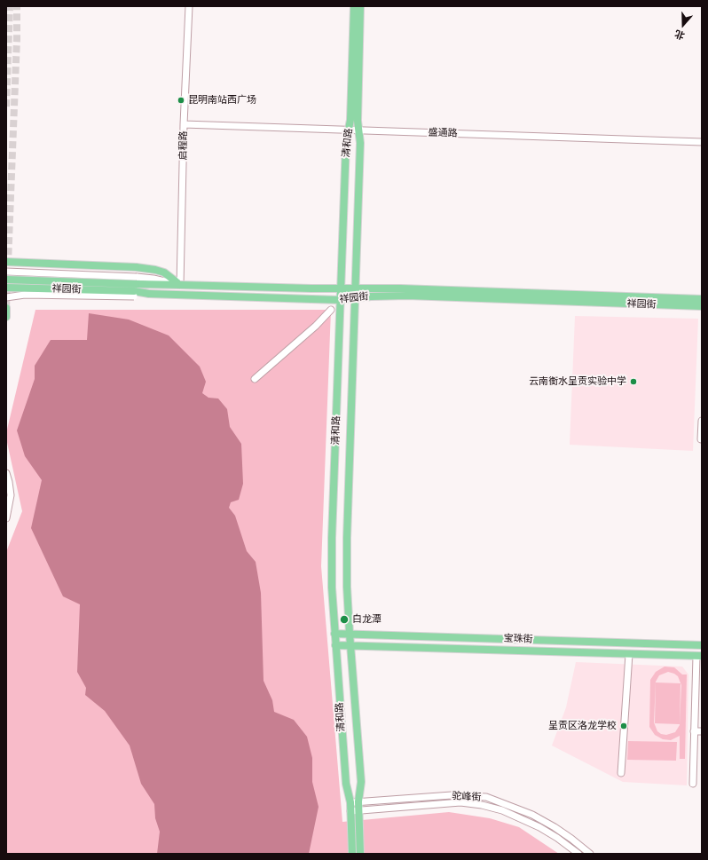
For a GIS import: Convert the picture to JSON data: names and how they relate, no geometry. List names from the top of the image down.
{
  "streets": {
    "main road": ["清和路", "祥园街", "宝珠街"],
    "street": ["盛通路", "启程路", "驼峰街"]
  },
  "crossings": [
    ["盛通路", "清和路"],
    ["盛通路", "启程路"],
    ["清和路", "祥园街"],
    ["清和路", "宝珠街"],
    ["清和路", "驼峰街"],
    ["启程路", "祥园街"]
  ],
  "places": [
    "昆明南站西广场",
    "云南衡水呈贡实验中学",
    "白龙潭",
    "呈贡区洛龙学校"
  ],
  "north": "bottom"
}
